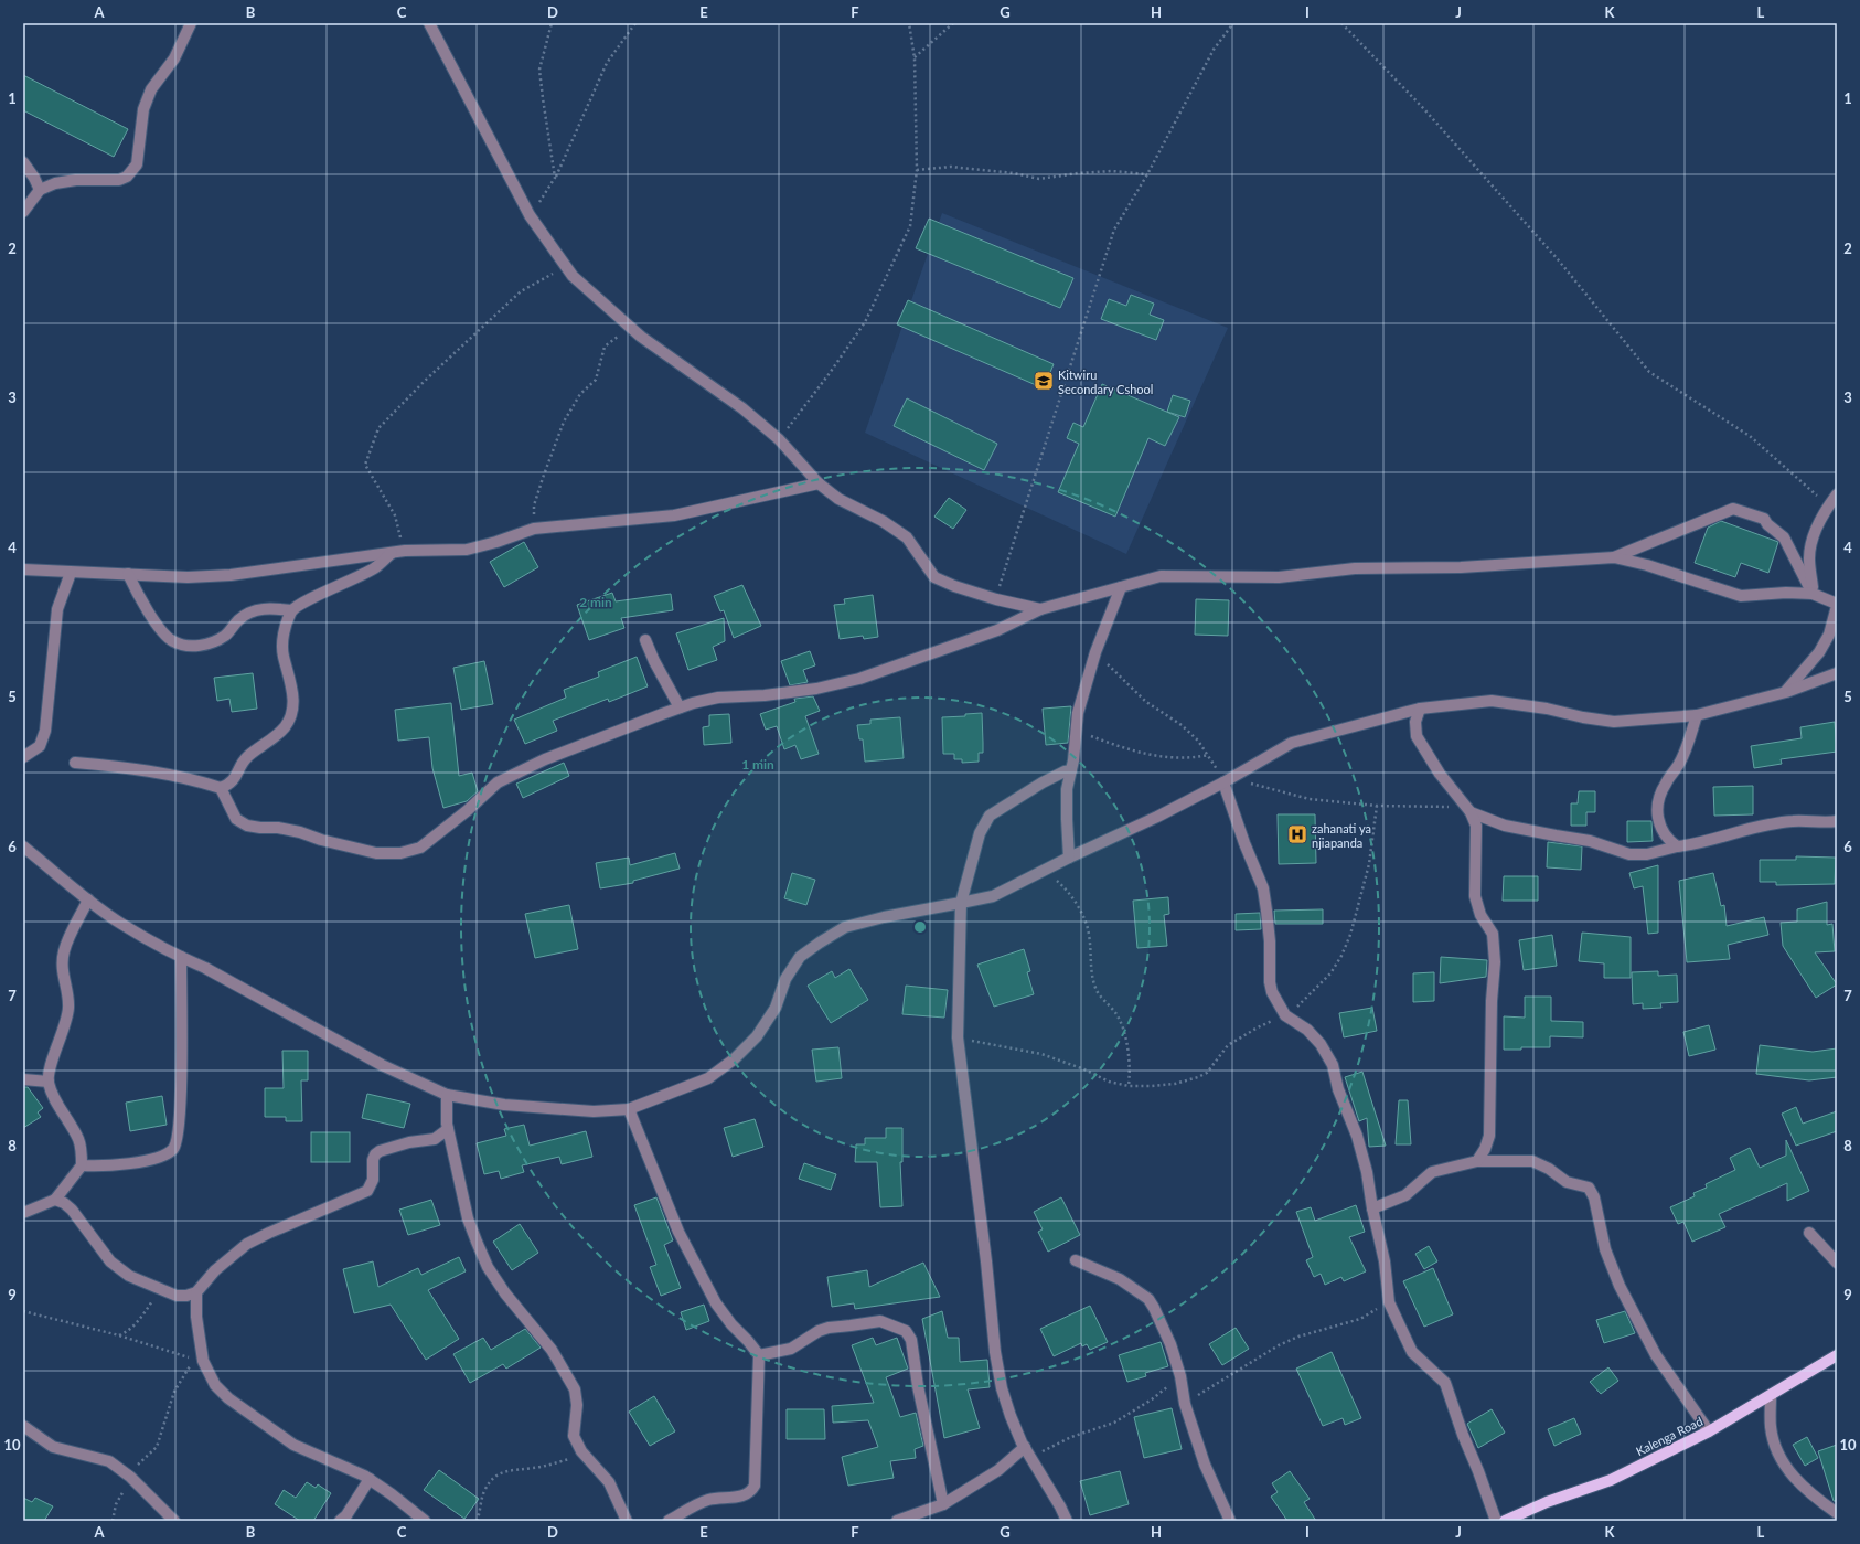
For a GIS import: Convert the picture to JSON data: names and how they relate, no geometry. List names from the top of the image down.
{
  "streets": {
    "main road": ["Kalenga Road"]
  },
  "places": {
    "school or university": ["Kitwiru Secondary Cshool"],
    "hospital": ["zahanati ya njiapanda"]
  },
  "grid": {
    "columns": [
      "A",
      "B",
      "C",
      "D",
      "E",
      "F",
      "G",
      "H",
      "I",
      "J",
      "K",
      "L"
    ],
    "rows": [
      "1",
      "2",
      "3",
      "4",
      "5",
      "6",
      "7",
      "8",
      "9",
      "10"
    ]
  },
  "rings": ["2 min", "1 min"]
}
